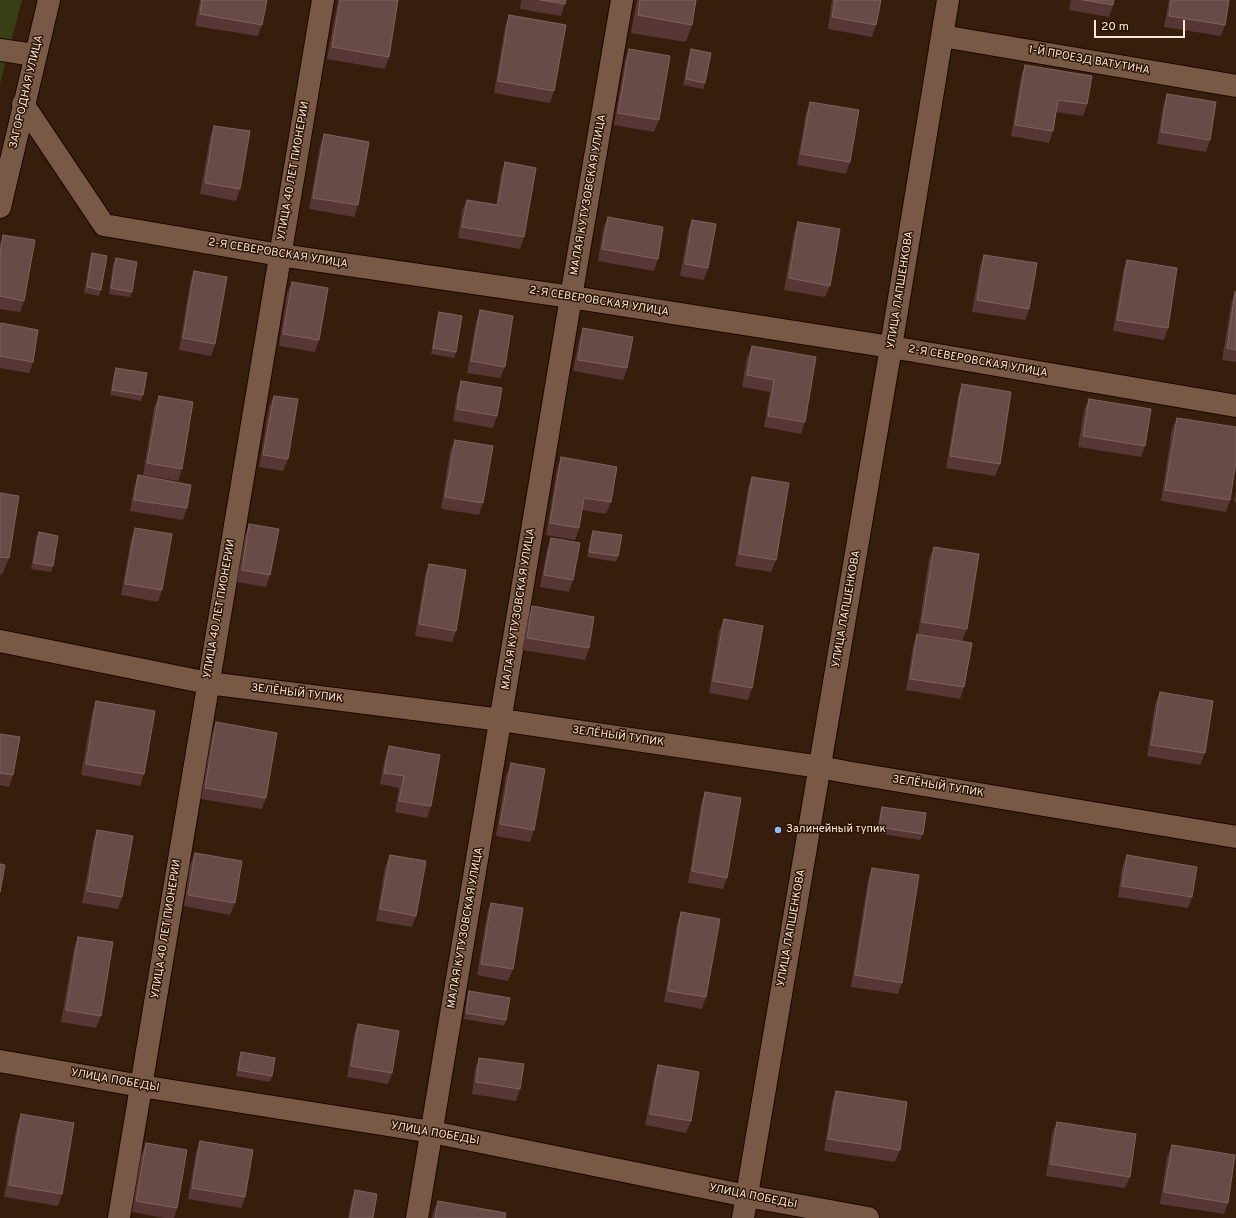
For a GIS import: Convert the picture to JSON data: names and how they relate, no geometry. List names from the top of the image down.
{
  "streets": {
    "street": [
      "1-Й ПРОЕЗД ВАТУТИНА",
      "ЗАГОРОДНАЯ УЛИЦА",
      "УЛИЦА 40 ЛЕТ ПИОНЕРИИ",
      "МАЛАЯ КУТУЗОВСКАЯ УЛИЦА",
      "2-Я СЕВЕРОВСКАЯ УЛИЦА",
      "УЛИЦА ЛАПШЕНКОВА",
      "ЗЕЛЁНЫЙ ТУПИК",
      "УЛИЦА ПОБЕДЫ"
    ]
  },
  "crossings": [
    ["1-Й ПРОЕЗД ВАТУТИНА", "УЛИЦА ЛАПШЕНКОВА"],
    ["ЗАГОРОДНАЯ УЛИЦА", "2-Я СЕВЕРОВСКАЯ УЛИЦА"],
    ["УЛИЦА 40 ЛЕТ ПИОНЕРИИ", "2-Я СЕВЕРОВСКАЯ УЛИЦА"],
    ["УЛИЦА 40 ЛЕТ ПИОНЕРИИ", "ЗЕЛЁНЫЙ ТУПИК"],
    ["УЛИЦА 40 ЛЕТ ПИОНЕРИИ", "УЛИЦА ПОБЕДЫ"],
    ["МАЛАЯ КУТУЗОВСКАЯ УЛИЦА", "2-Я СЕВЕРОВСКАЯ УЛИЦА"],
    ["МАЛАЯ КУТУЗОВСКАЯ УЛИЦА", "ЗЕЛЁНЫЙ ТУПИК"],
    ["МАЛАЯ КУТУЗОВСКАЯ УЛИЦА", "УЛИЦА ПОБЕДЫ"],
    ["2-Я СЕВЕРОВСКАЯ УЛИЦА", "УЛИЦА ЛАПШЕНКОВА"],
    ["УЛИЦА ЛАПШЕНКОВА", "ЗЕЛЁНЫЙ ТУПИК"],
    ["УЛИЦА ЛАПШЕНКОВА", "УЛИЦА ПОБЕДЫ"]
  ],
  "places": ["Залинейный тупик"],
  "scale_bar": "20 m"
}
